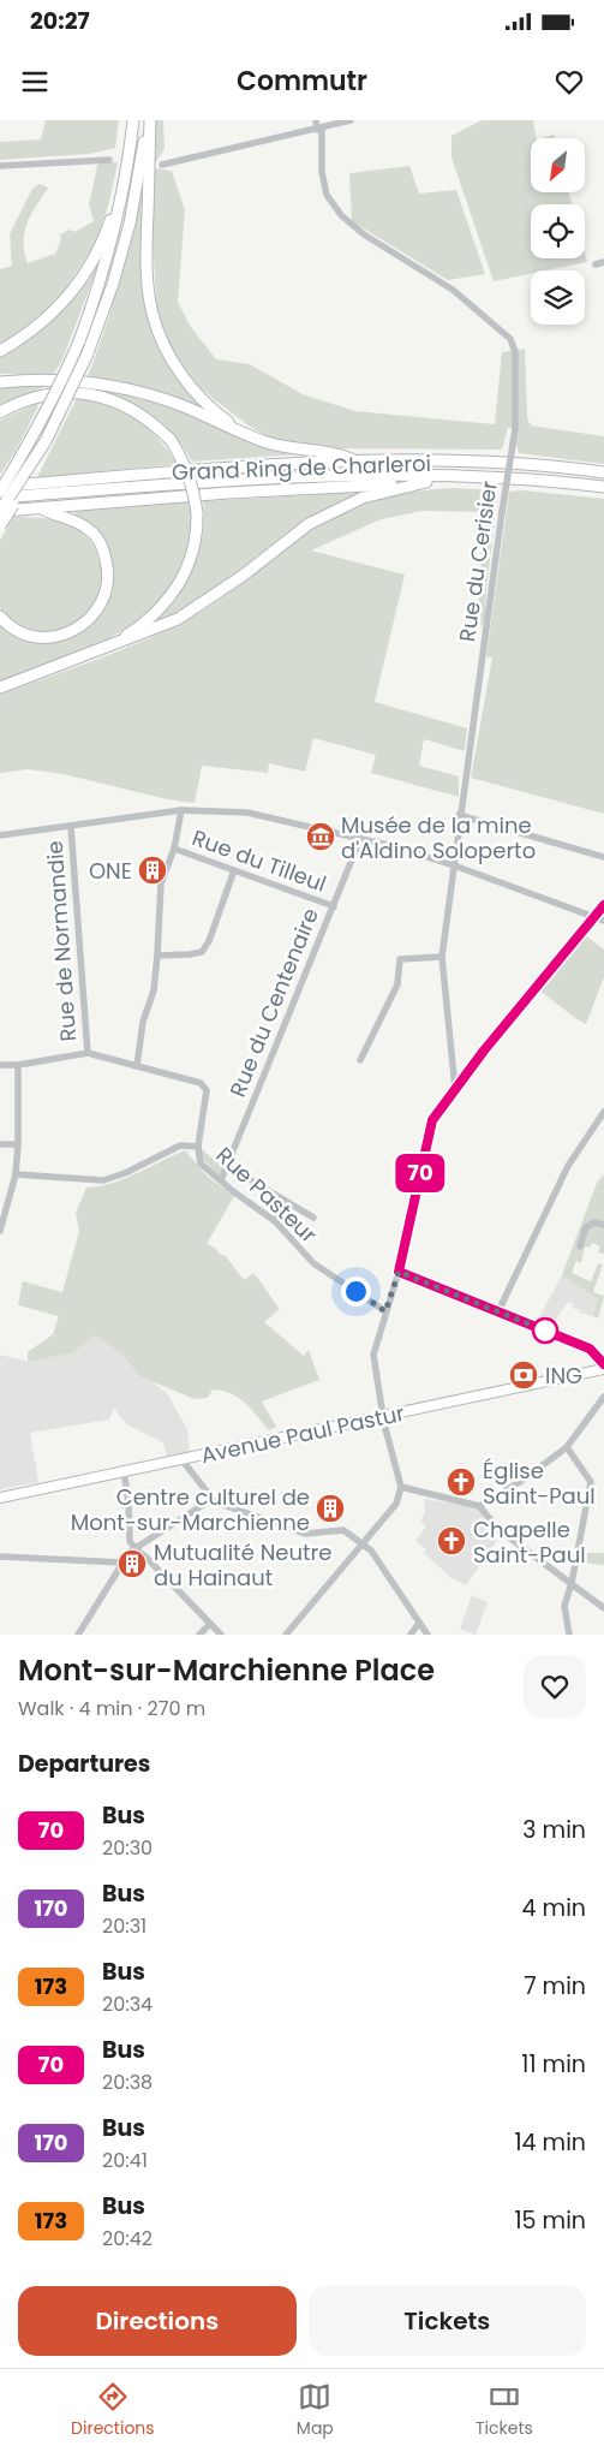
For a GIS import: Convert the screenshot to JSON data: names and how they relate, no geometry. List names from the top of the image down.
{
  "streets": {
    "highway": ["Grand Ring de Charleroi"],
    "main road": ["Avenue Paul Pastur"],
    "street": [
      "Rue du Cerisier",
      "Rue du Tilleul",
      "Rue de Normandie",
      "Rue du Centenaire",
      "Rue Pasteur"
    ]
  },
  "crossings": [
    ["Rue du Tilleul", "Rue du Centenaire"],
    ["Rue du Centenaire", "Rue Pasteur"]
  ],
  "places": {
    "museum": ["Musée de la mine d'Aldino Soloperto"],
    "building": ["ONE", "Centre culturel de Mont-sur-Marchienne", "Mutualité Neutre du Hainaut"],
    "bank": ["ING"],
    "church": ["Église Saint-Paul", "Chapelle Saint-Paul"]
  },
  "lines": ["bus line 70"],
  "north": "bottom left",
  "page": {
    "status": "20:27",
    "header": "Commutr",
    "on_map": "70",
    "heading": [
      ["Mont-sur-Marchienne Place", "Walk · 4 min · 270 m"],
      "Departures"
    ],
    "list": [
      {
        "mark": "70",
        "name": "Bus",
        "note": "20:30",
        "value": "3 min"
      },
      {
        "mark": "170",
        "name": "Bus",
        "note": "20:31",
        "value": "4 min"
      },
      {
        "mark": "173",
        "name": "Bus",
        "note": "20:34",
        "value": "7 min"
      },
      {
        "mark": "70",
        "name": "Bus",
        "note": "20:38",
        "value": "11 min"
      },
      {
        "mark": "170",
        "name": "Bus",
        "note": "20:41",
        "value": "14 min"
      },
      {
        "mark": "173",
        "name": "Bus",
        "note": "20:42",
        "value": "15 min"
      }
    ],
    "buttons": ["Directions", "Tickets"],
    "tabs": ["Directions", "Map", "Tickets"]
  }
}
